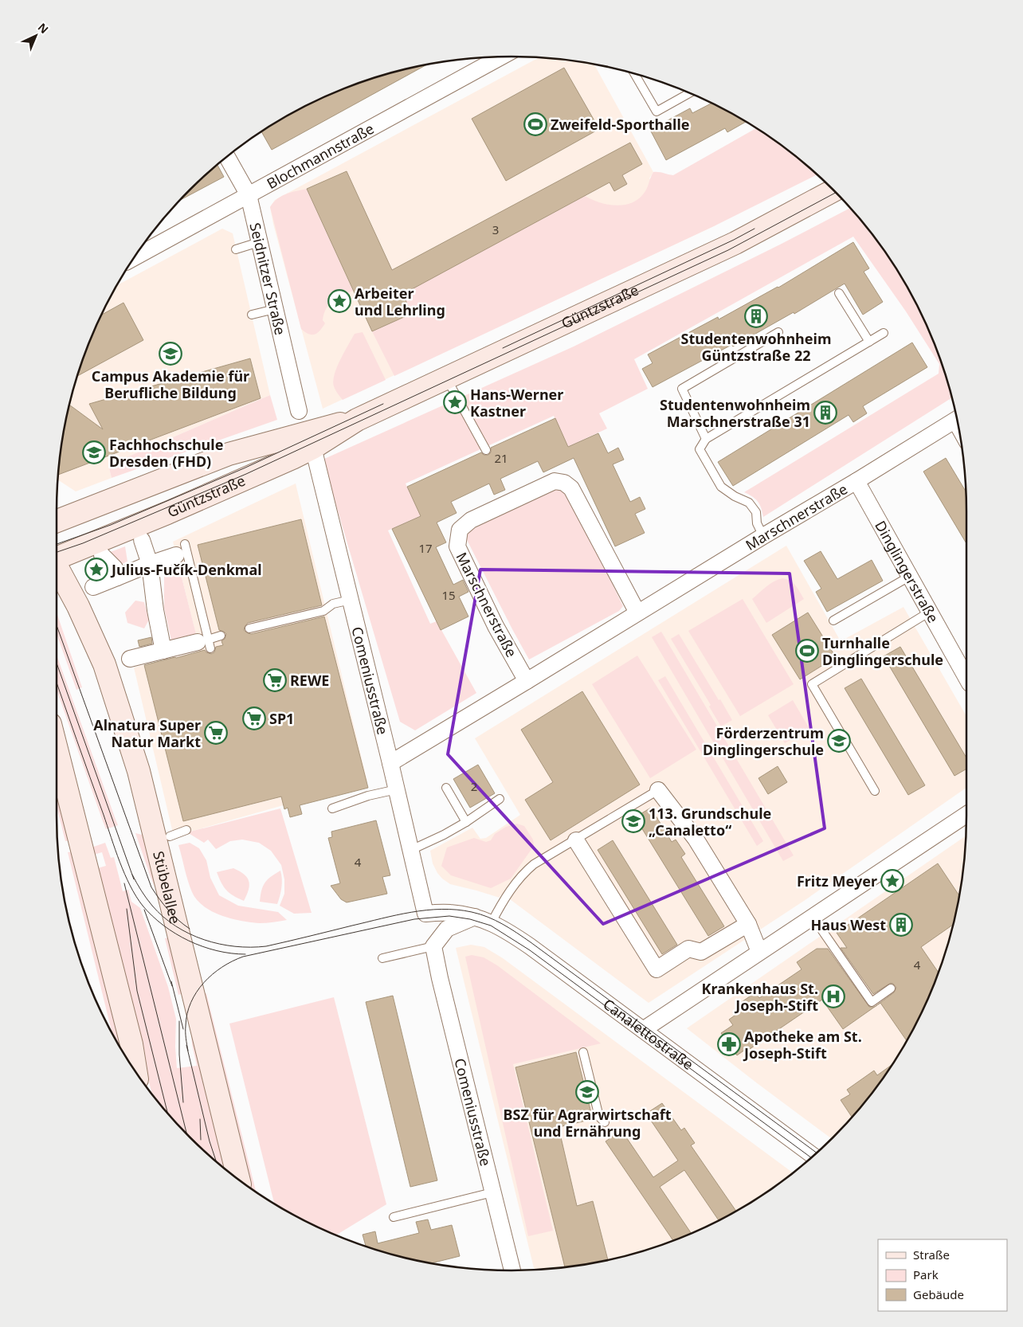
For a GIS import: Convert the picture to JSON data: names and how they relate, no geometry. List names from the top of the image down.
{
  "streets": {
    "main road": ["Güntzstraße", "Stübelallee"],
    "street": [
      "Blochmannstraße",
      "Seidnitzer Straße",
      "Marschnerstraße",
      "Dinglingerstraße",
      "Comeniusstraße",
      "Canalettostraße"
    ]
  },
  "crossings": [
    ["Blochmannstraße", "Seidnitzer Straße"],
    ["Güntzstraße", "Comeniusstraße"],
    ["Marschnerstraße", "Dinglingerstraße"],
    ["Marschnerstraße", "Comeniusstraße"],
    ["Comeniusstraße", "Canalettostraße"]
  ],
  "places": {
    "sports": ["Zweifeld-Sporthalle", "Turnhalle Dinglingerschule"],
    "place": [
      "Arbeiter und Lehrling",
      "Hans-Werner Kastner",
      "Julius-Fučík-Denkmal",
      "Fritz Meyer"
    ],
    "building": ["Studentenwohnheim Güntzstraße 22", "Studentenwohnheim Marschnerstraße 31", "Haus West"],
    "school or university": [
      "Campus Akademie für Berufliche Bildung",
      "Fachhochschule Dresden (FHD)",
      "Förderzentrum Dinglingerschule",
      "113. Grundschule „Canaletto“",
      "BSZ für Agrarwirtschaft und Ernährung"
    ],
    "supermarket": ["REWE", "SP1", "Alnatura Super Natur Markt"],
    "hospital": ["Krankenhaus St. Joseph-Stift"],
    "pharmacy": ["Apotheke am St. Joseph-Stift"]
  },
  "house_numbers": [
    "3",
    "21",
    "17",
    "15",
    "2",
    "4",
    "4"
  ],
  "legend": ["Straße", "Park", "Gebäude"],
  "north": "top right"
}
